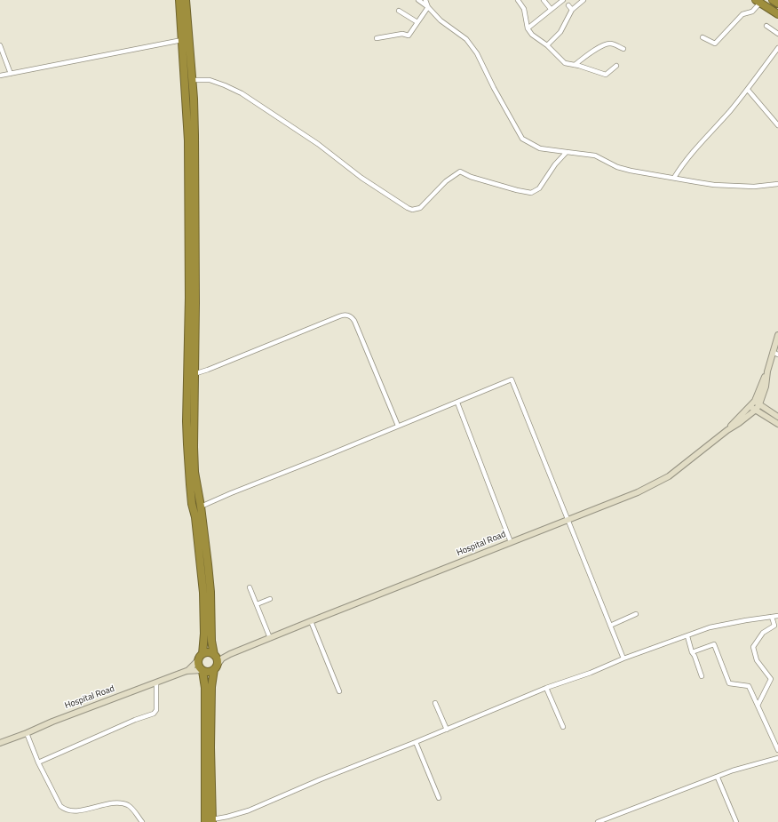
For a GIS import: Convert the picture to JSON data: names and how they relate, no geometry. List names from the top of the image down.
{
  "streets": {
    "street": ["Hospital Road"]
  }
}
